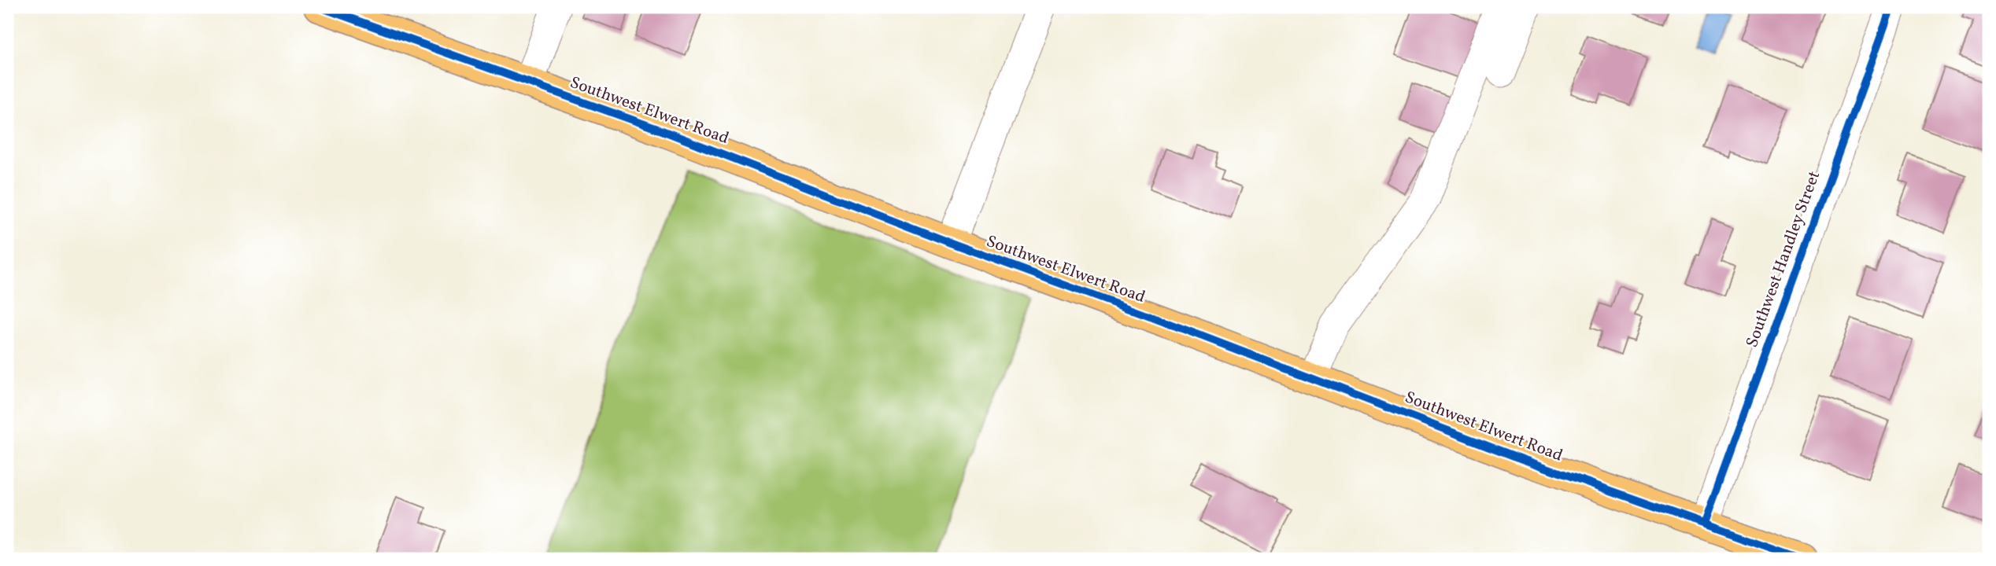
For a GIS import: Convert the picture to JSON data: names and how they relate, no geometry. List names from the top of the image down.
{
  "streets": {
    "main road": ["Southwest Elwert Road"],
    "street": ["Southwest Handley Street"]
  },
  "crossings": [
    ["Southwest Elwert Road", "Southwest Handley Street"]
  ]
}
